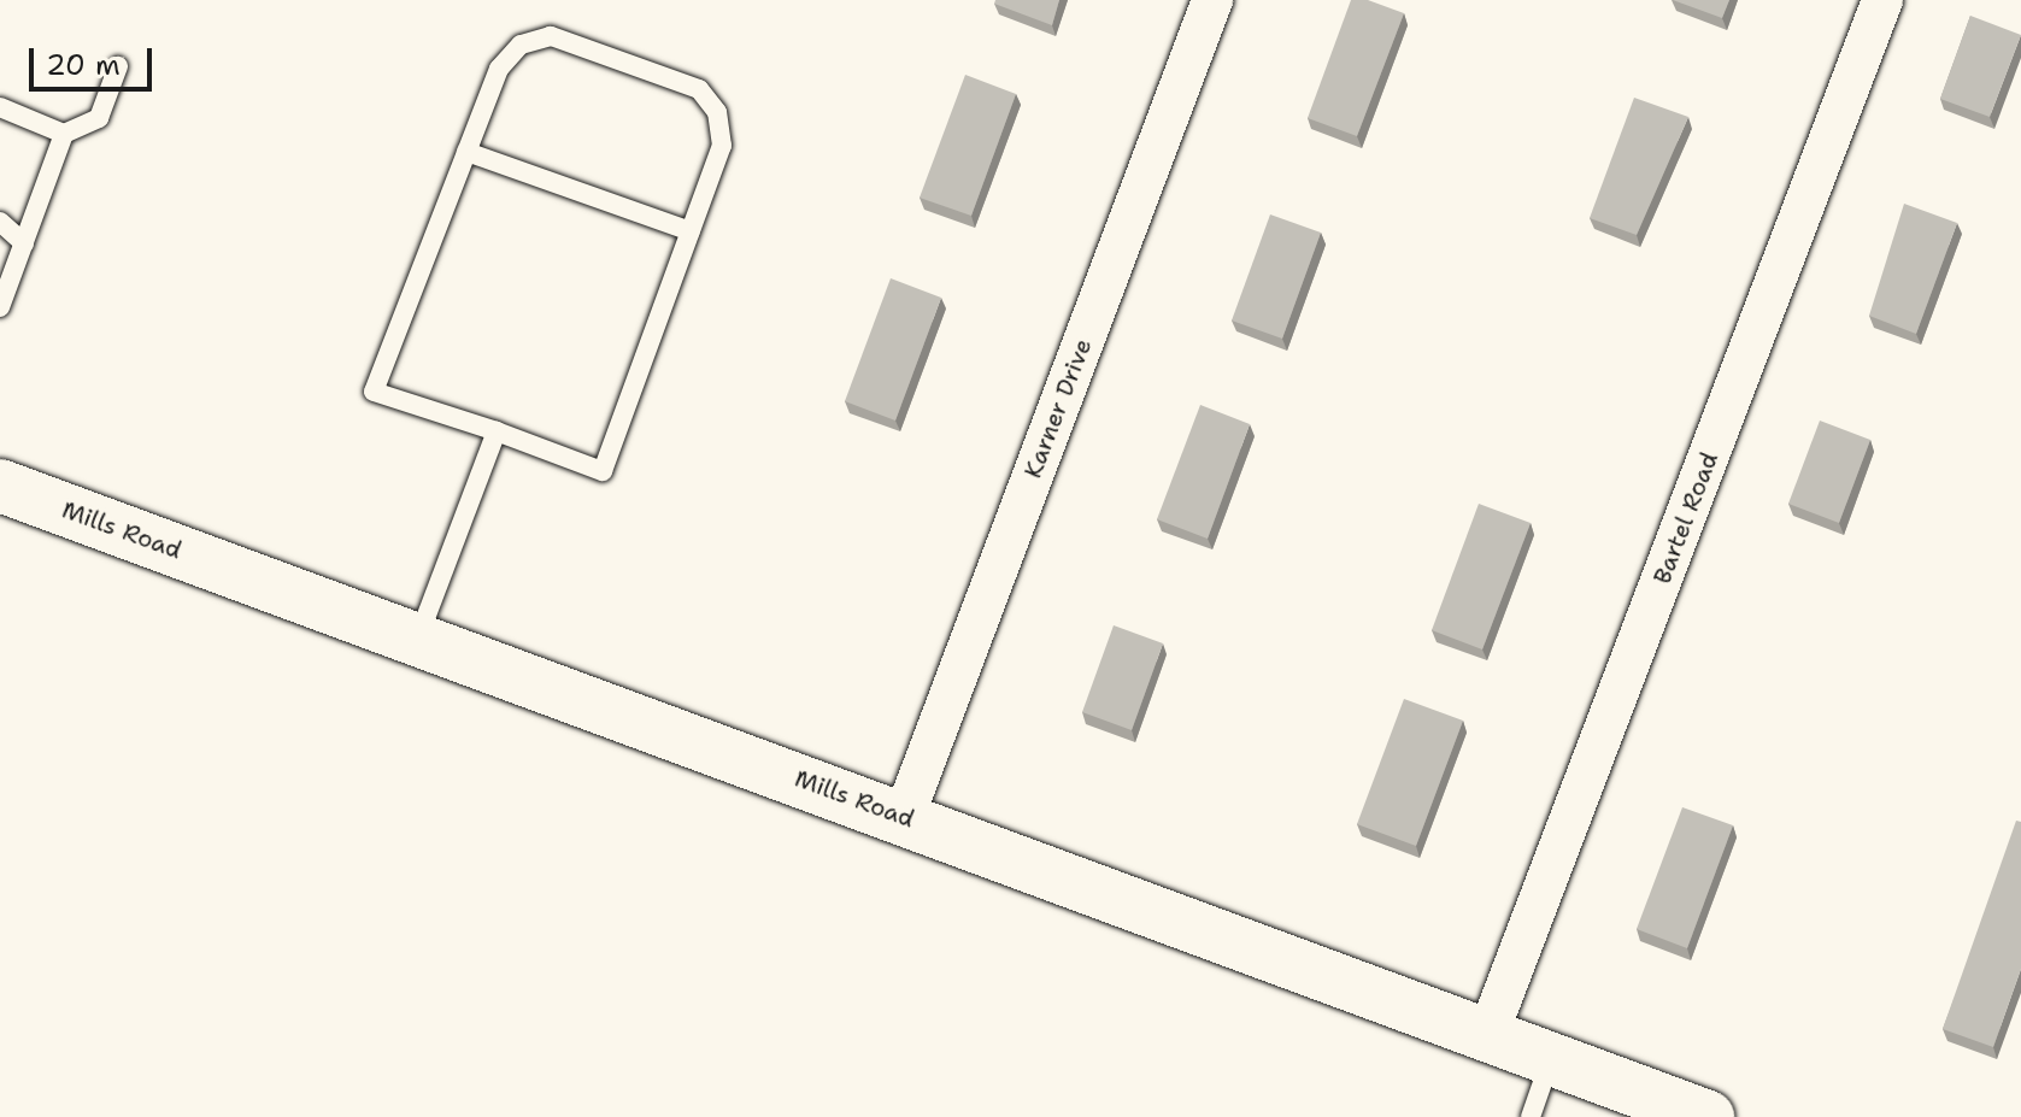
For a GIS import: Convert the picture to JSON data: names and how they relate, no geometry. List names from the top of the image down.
{
  "streets": {
    "street": ["Karner Drive", "Bartel Road", "Mills Road"]
  },
  "crossings": [
    ["Karner Drive", "Mills Road"],
    ["Bartel Road", "Mills Road"]
  ],
  "scale_bar": "20 m"
}
